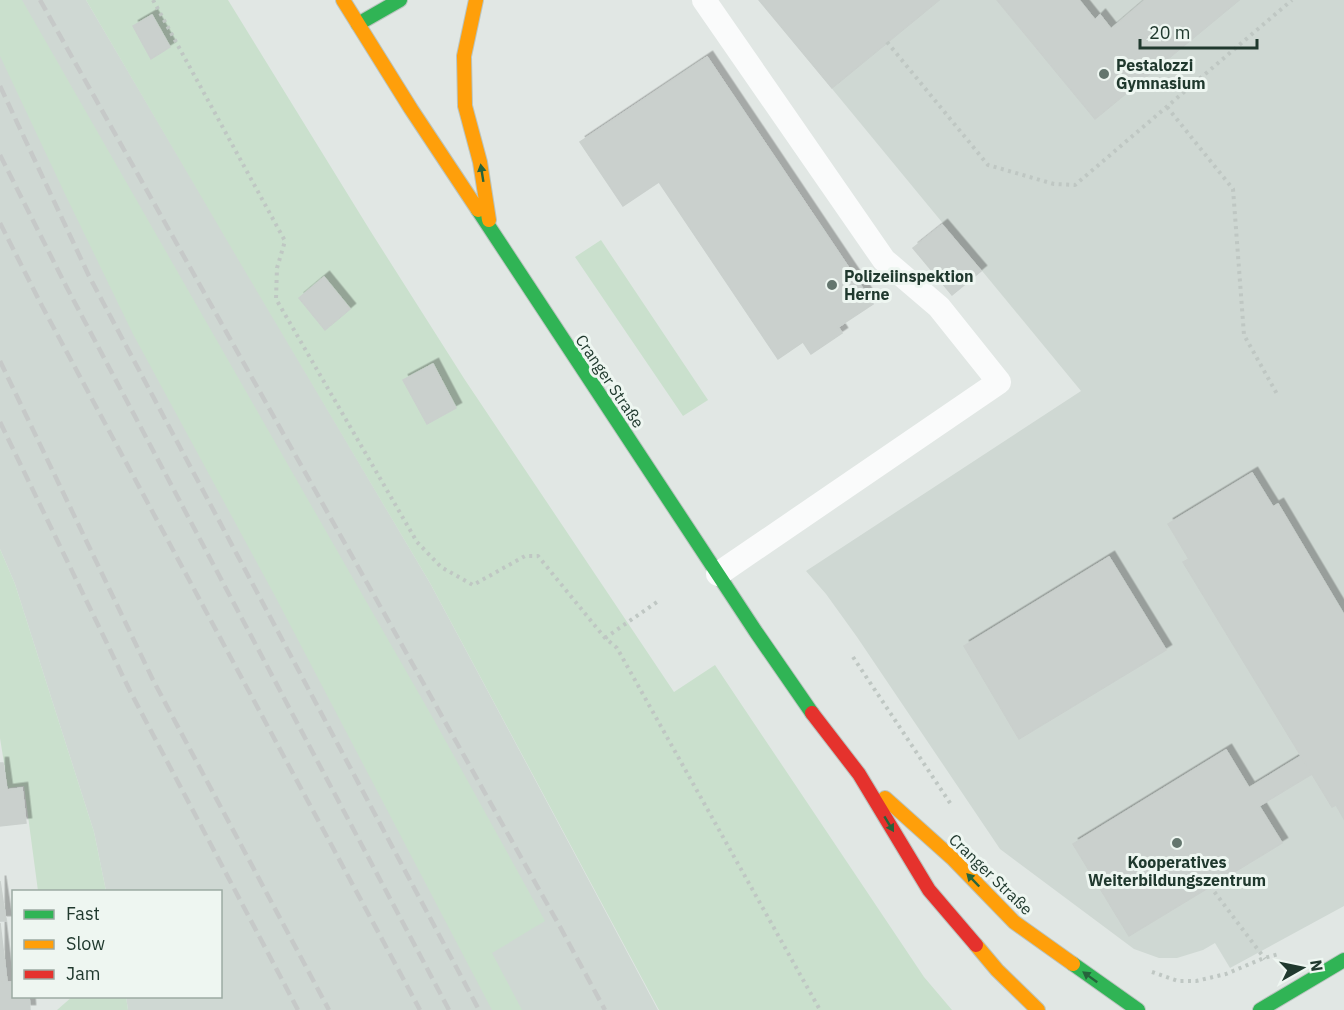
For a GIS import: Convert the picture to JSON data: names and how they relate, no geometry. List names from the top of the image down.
{
  "streets": {
    "street": ["Cranger Straße"]
  },
  "places": ["Pestalozzi Gymnasium", "Polizeiinspektion Herne", "Kooperatives Weiterbildungszentrum"],
  "legend": ["Fast", "Slow", "Jam"],
  "scale_bar": "20 m",
  "north": "right"
}
